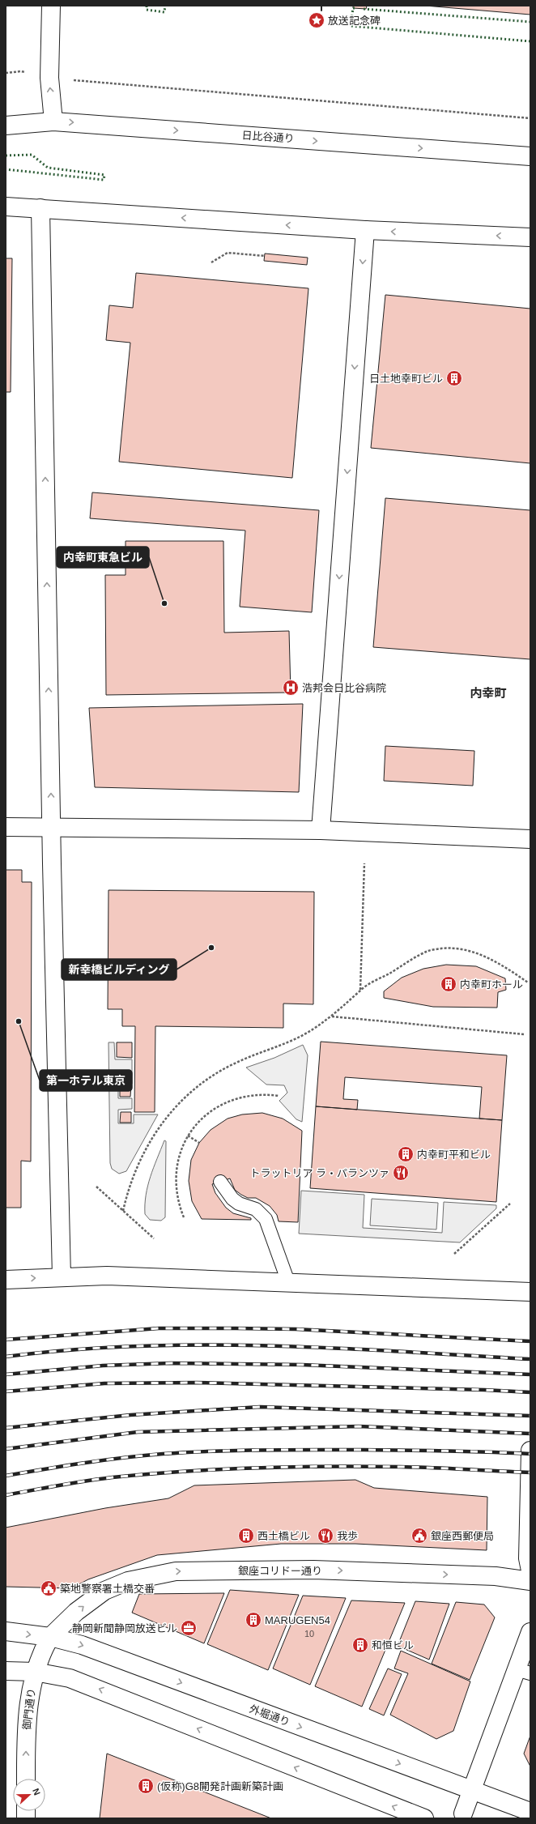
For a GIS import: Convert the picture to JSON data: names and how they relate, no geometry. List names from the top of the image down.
{
  "streets": {
    "street": [
      "日比谷通り",
      "銀座コリドー通り",
      "御門通り",
      "外堀通り"
    ]
  },
  "crossings": [
    ["銀座コリドー通り", "御門通り"],
    ["銀座コリドー通り", "外堀通り"],
    ["御門通り", "外堀通り"]
  ],
  "one_way": ["銀座コリドー通り", "御門通り"],
  "districts": ["内幸町"],
  "places": {
    "place": ["放送記念碑"],
    "building": [
      "日土地幸町ビル",
      "内幸町ホール",
      "内幸町平和ビル",
      "西土橋ビル",
      "MARUGEN54",
      "和恒ビル",
      "(仮称)G8開発計画新築計画"
    ],
    "other": ["内幸町東急ビル", "新幸橋ビルディング", "第一ホテル東京"],
    "hospital": ["浩邦会日比谷病院"],
    "restaurant": ["トラットリア ラ・パランツァ", "我歩"],
    "public building": ["銀座西郵便局", "築地警察署土橋交番"],
    "office": ["静岡新聞静岡放送ビル"]
  },
  "house_numbers": ["10"],
  "north": "right"
}
